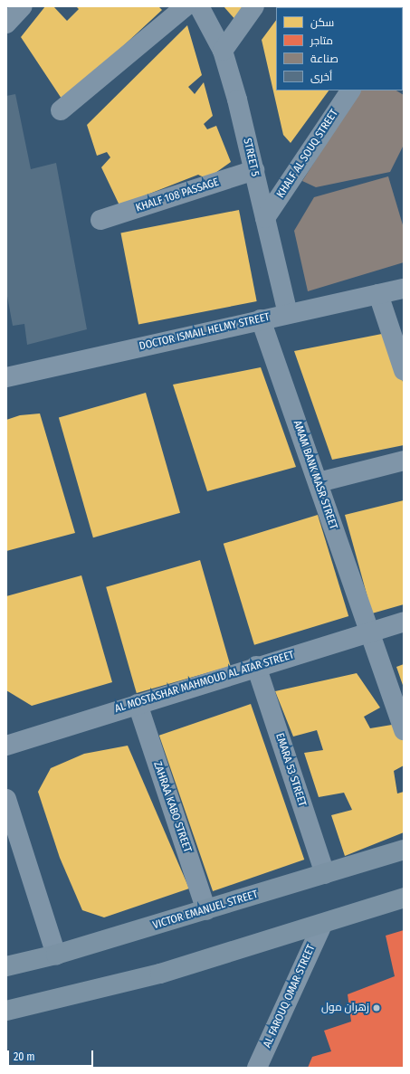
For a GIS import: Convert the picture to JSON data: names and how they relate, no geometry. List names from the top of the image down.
{
  "streets": {
    "main road": ["VICTOR EMANUEL STREET"],
    "street": [
      "KHALF AL SOUQ STREET",
      "STREET 5",
      "KHALF 108 PASSAGE",
      "DOCTOR ISMAIL HELMY STREET",
      "AMAM BANK MASR STREET",
      "AL MOSTASHAR MAHMOUD AL ATAR STREET",
      "EMARA 53 STREET",
      "ZAHRAA KABO STREET",
      "AL FAROUQ OMAR STREET"
    ]
  },
  "crossings": [
    ["KHALF AL SOUQ STREET", "STREET 5"],
    ["STREET 5", "KHALF 108 PASSAGE"],
    ["STREET 5", "DOCTOR ISMAIL HELMY STREET"],
    ["DOCTOR ISMAIL HELMY STREET", "AMAM BANK MASR STREET"],
    ["AMAM BANK MASR STREET", "AL MOSTASHAR MAHMOUD AL ATAR STREET"],
    ["AL MOSTASHAR MAHMOUD AL ATAR STREET", "EMARA 53 STREET"],
    ["AL MOSTASHAR MAHMOUD AL ATAR STREET", "ZAHRAA KABO STREET"],
    ["EMARA 53 STREET", "VICTOR EMANUEL STREET"],
    ["ZAHRAA KABO STREET", "VICTOR EMANUEL STREET"]
  ],
  "places": ["زهران مول"],
  "legend": [
    "سكن",
    "متاجر",
    "صناعة",
    "أخرى"
  ],
  "scale_bar": "20 m"
}
